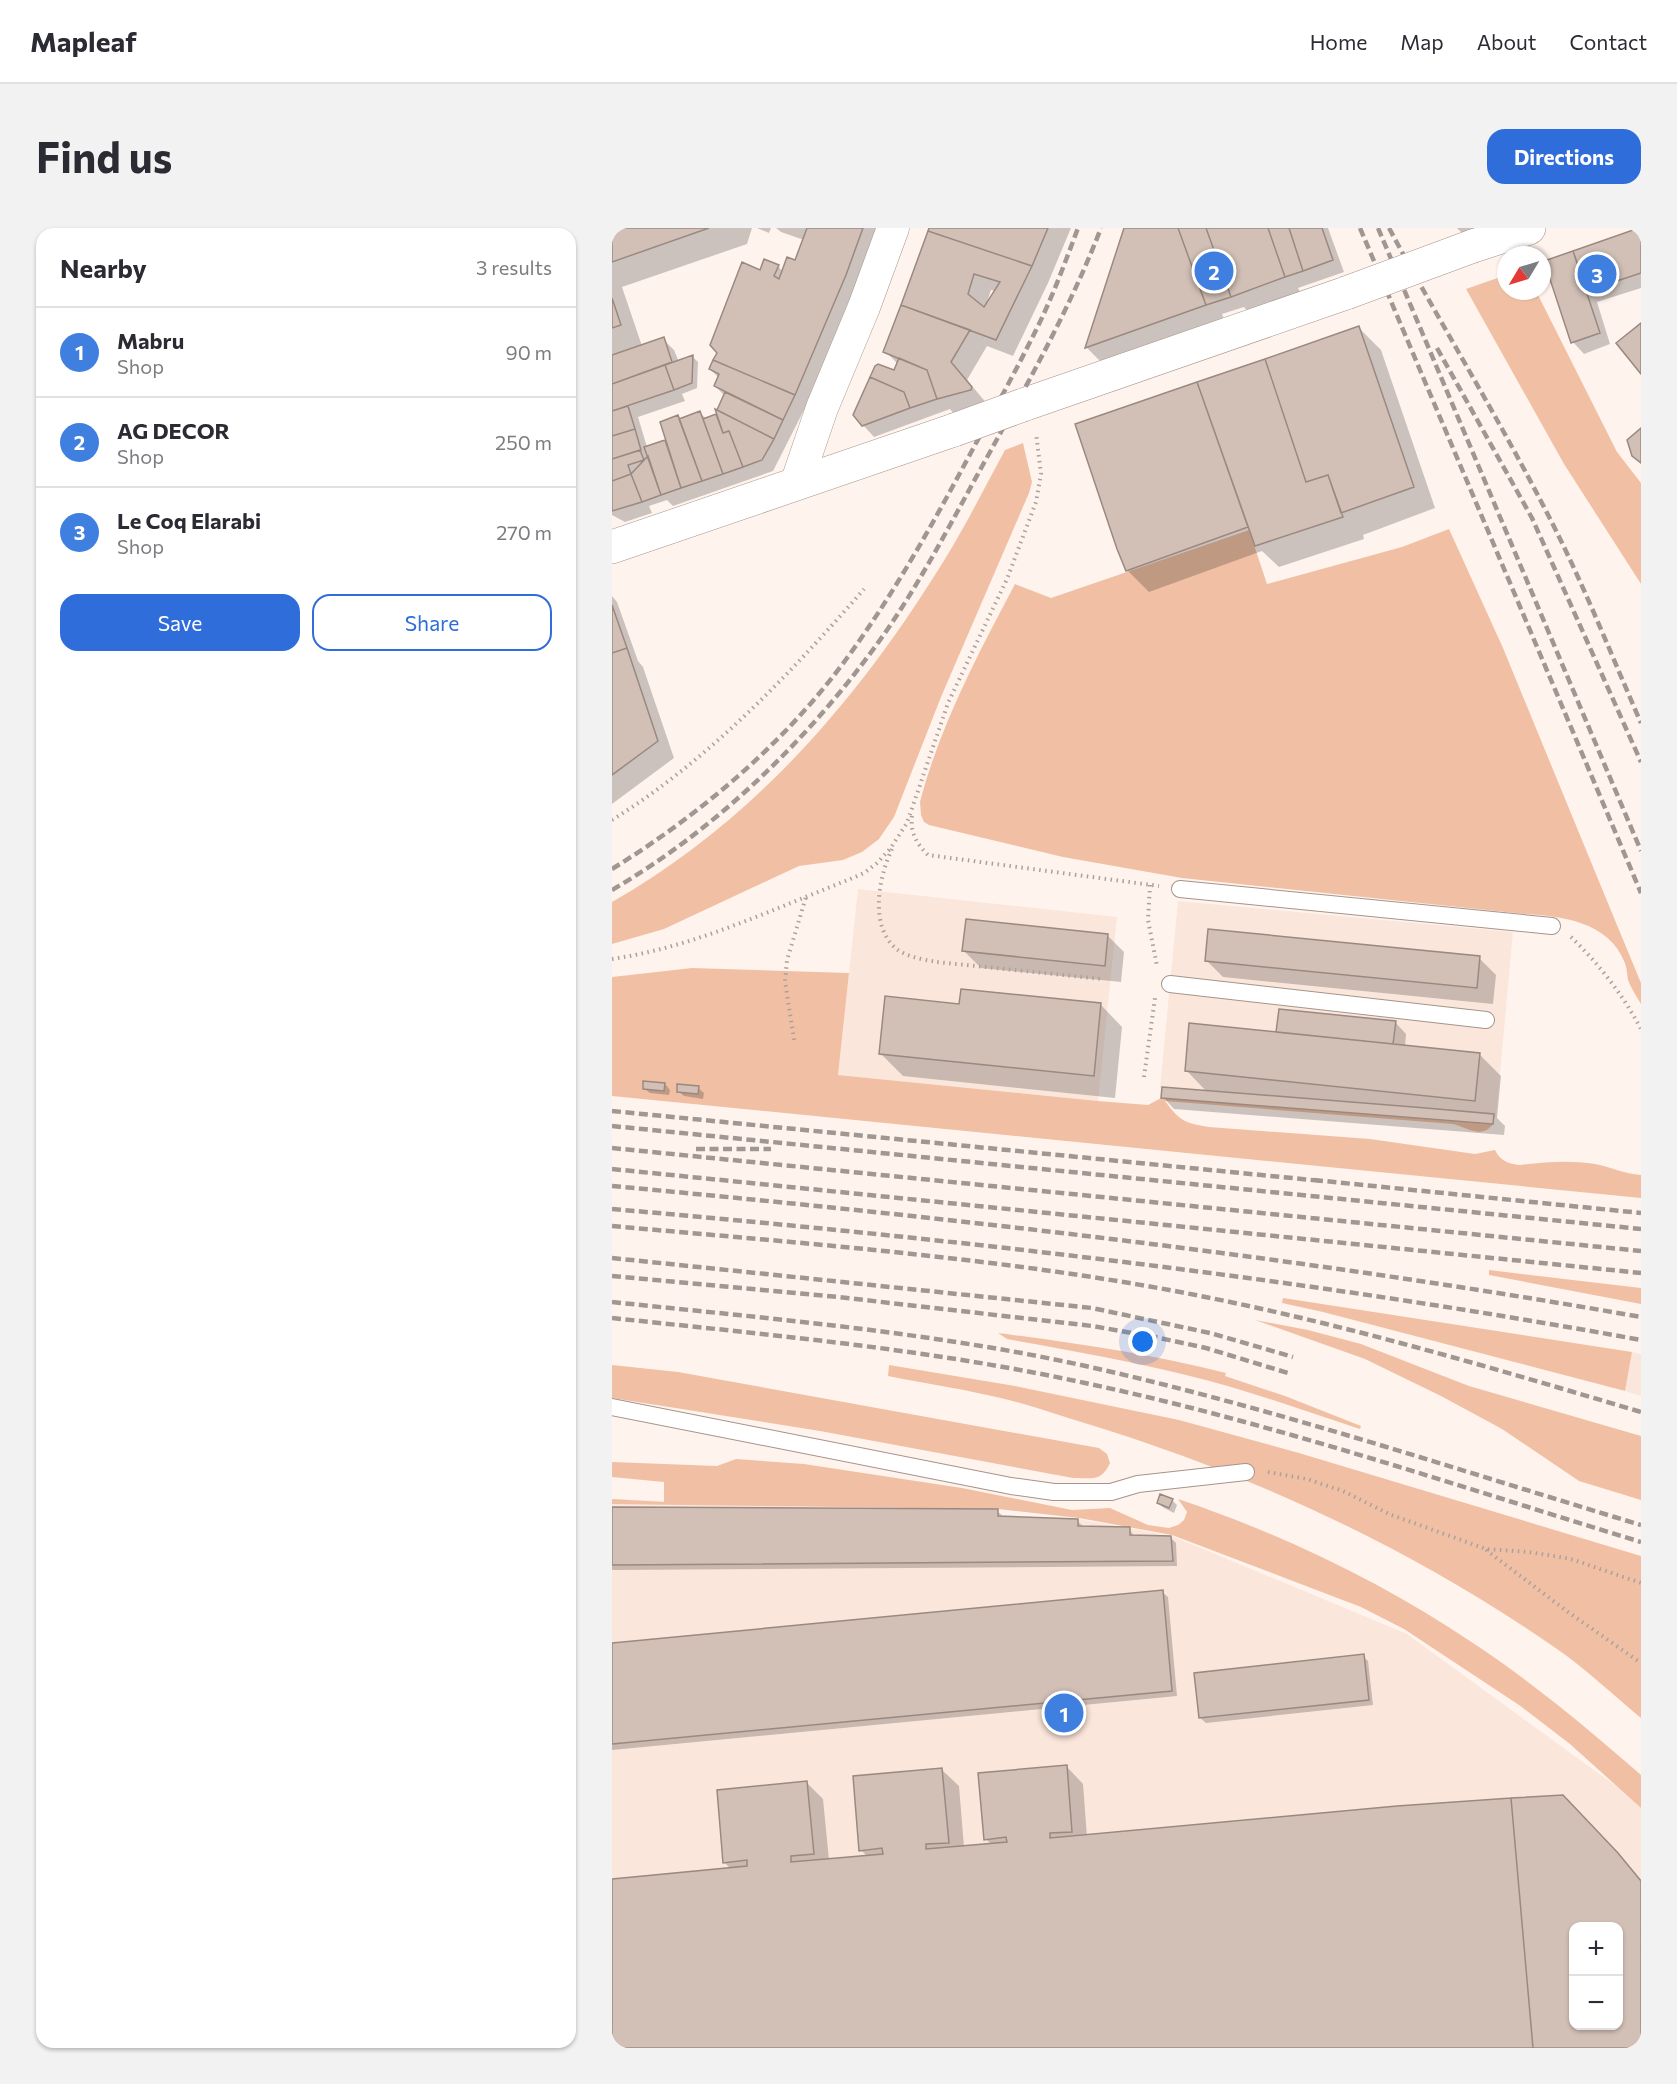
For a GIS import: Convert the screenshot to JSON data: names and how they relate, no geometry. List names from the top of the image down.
{
  "north": "bottom left",
  "page": {
    "header": "Mapleaf",
    "nav": [
      "Home",
      "Map",
      "About",
      "Contact"
    ],
    "buttons": [
      "Directions",
      ["Save", "Share"]
    ],
    "title": "Find us",
    "heading": ["Nearby", "3 results"],
    "pins": ["2", "3", "1"],
    "list": [
      {
        "mark": "1",
        "name": "Mabru",
        "note": "Shop",
        "value": "90 m"
      },
      {
        "mark": "2",
        "name": "AG DECOR",
        "note": "Shop",
        "value": "250 m"
      },
      {
        "mark": "3",
        "name": "Le Coq Elarabi",
        "note": "Shop",
        "value": "270 m"
      }
    ],
    "map_buttons": ["+", "−"]
  }
}
